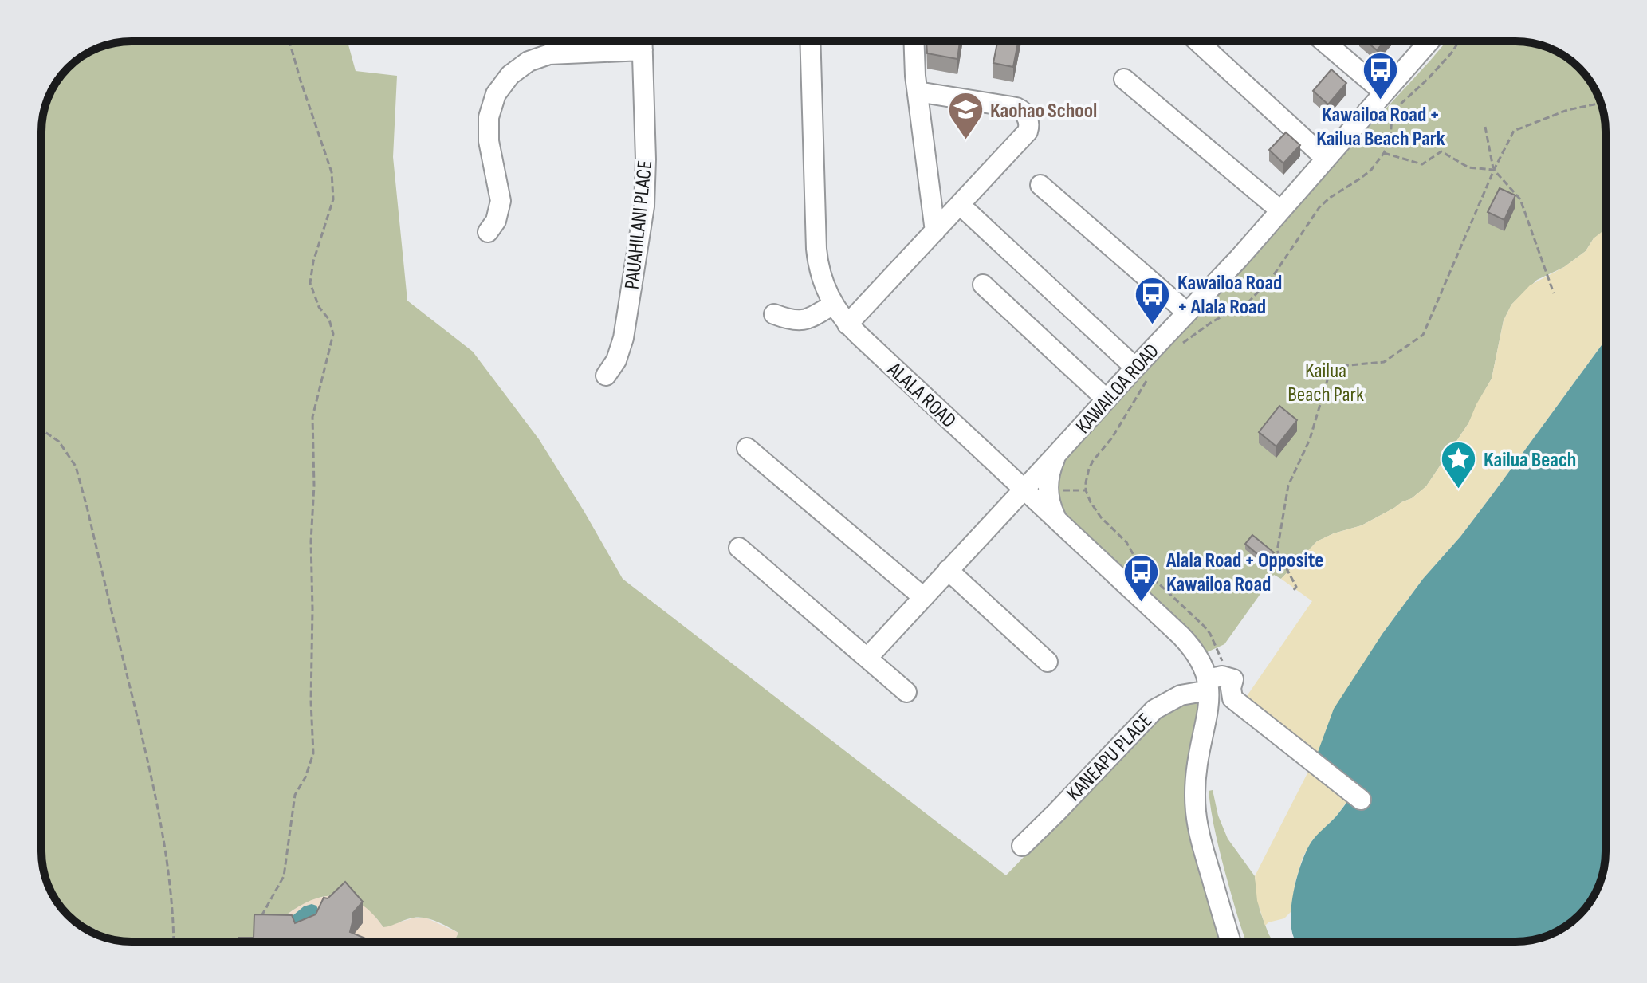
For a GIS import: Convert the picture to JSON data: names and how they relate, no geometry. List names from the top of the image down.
{
  "streets": {
    "street": [
      "PAUAHILANI PLACE",
      "KAWAILOA ROAD",
      "ALALA ROAD",
      "KANEAPU PLACE"
    ]
  },
  "crossings": [
    ["KAWAILOA ROAD", "ALALA ROAD"],
    ["ALALA ROAD", "KANEAPU PLACE"]
  ],
  "parks": ["Kailua Beach Park"],
  "places": {
    "bus stop": ["Kawailoa Road + Kailua Beach Park", "Kawailoa Road + Alala Road", "Alala Road + Opposite Kawailoa Road"],
    "school or university": ["Kaohao School"],
    "place": ["Kailua Beach"]
  }
}
